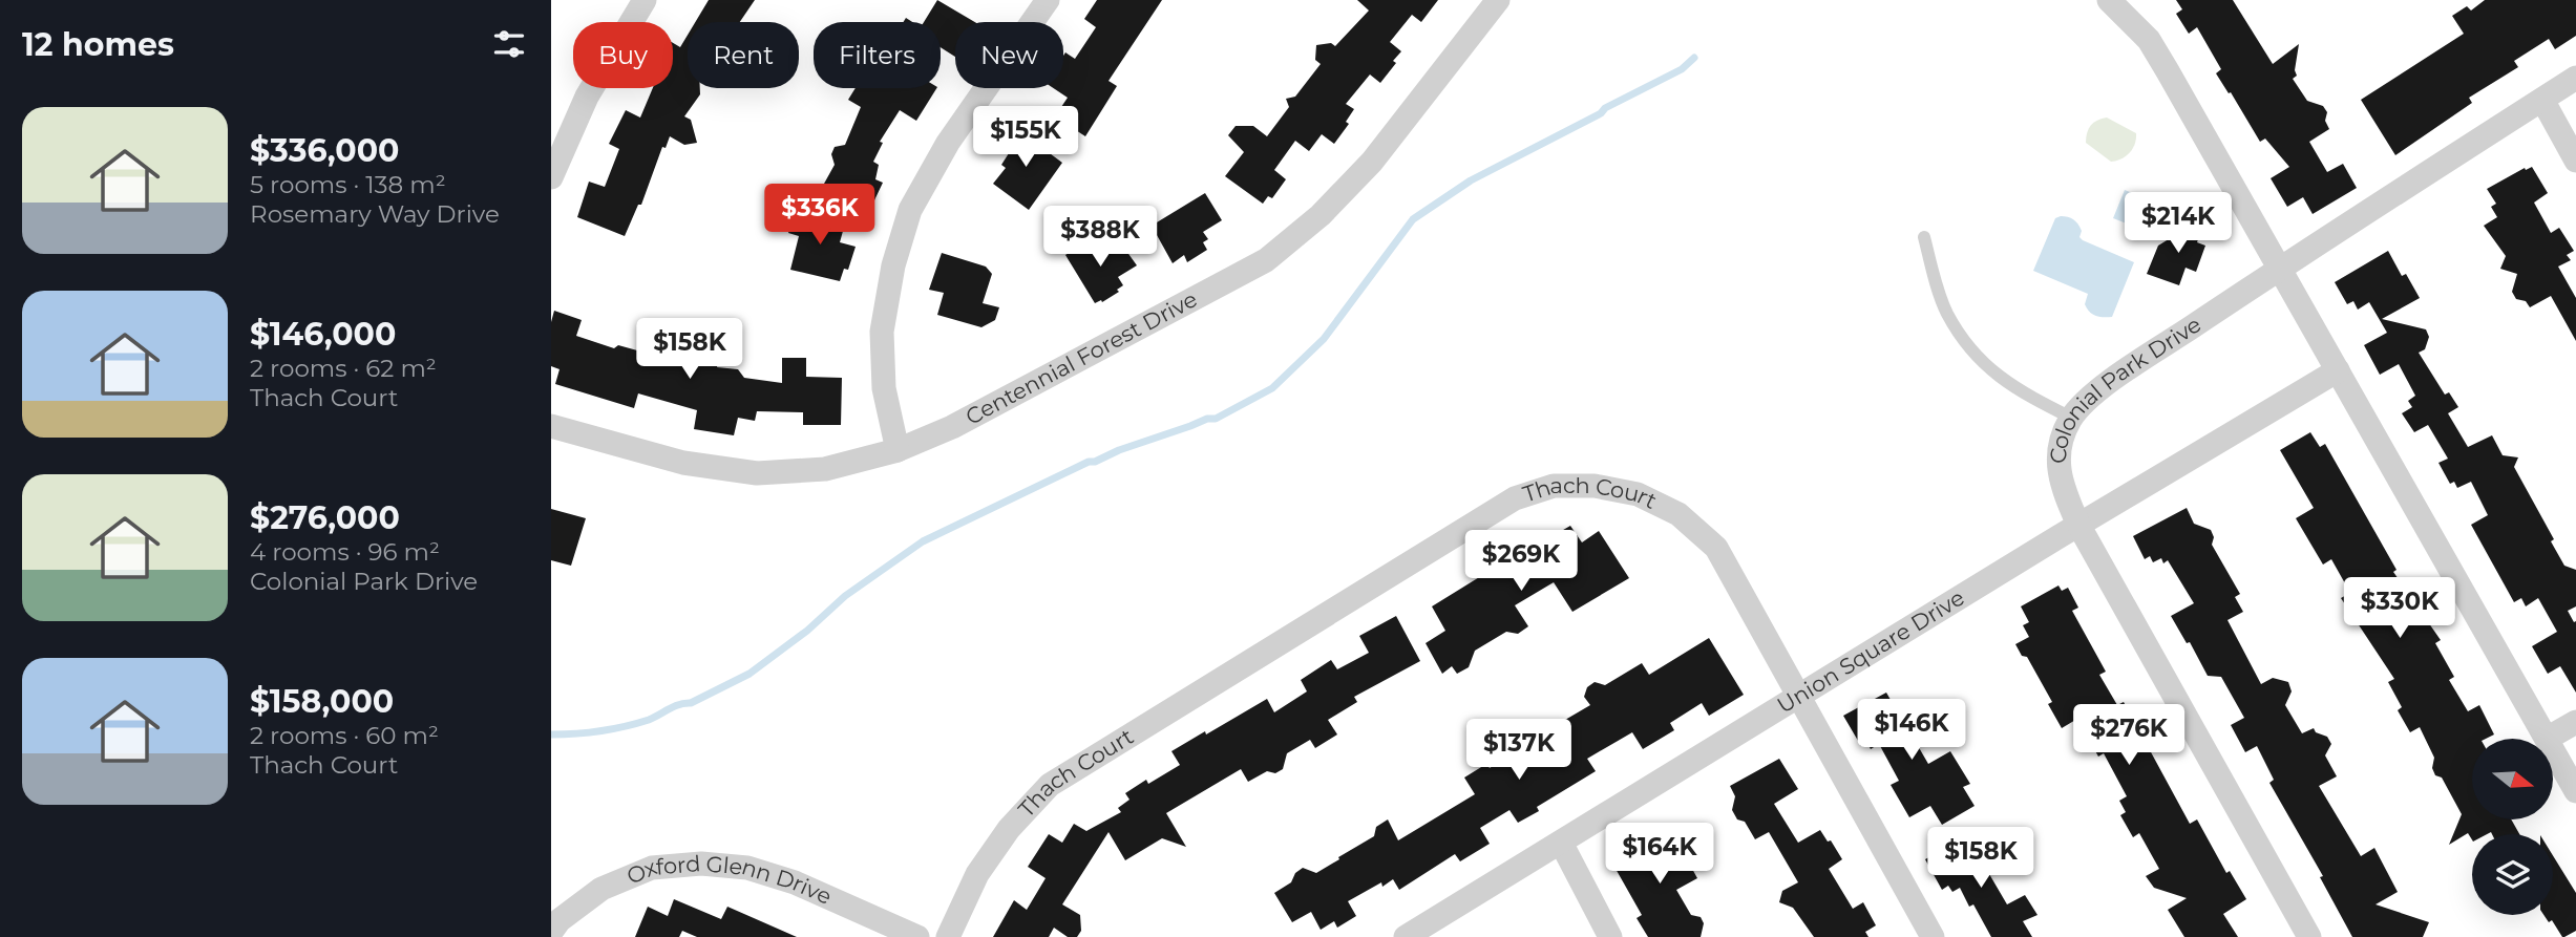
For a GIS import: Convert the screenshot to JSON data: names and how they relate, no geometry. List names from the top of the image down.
{
  "streets": {
    "street": [
      "Centennial Forest Drive",
      "Colonial Park Drive",
      "Thach Court",
      "Union Square Drive",
      "Oxford Glenn Drive"
    ]
  },
  "crossings": [
    ["Colonial Park Drive", "Union Square Drive"],
    ["Thach Court", "Union Square Drive"]
  ],
  "north": "right",
  "page": {
    "heading": "12 homes",
    "chip": [
      "Buy",
      "Rent",
      "Filters",
      "New"
    ],
    "list": [
      {
        "name": "$336,000",
        "note": "5 rooms · 138 m² · Rosemary Way Drive"
      },
      {
        "name": "$146,000",
        "note": "2 rooms · 62 m² · Thach Court"
      },
      {
        "name": "$276,000",
        "note": "4 rooms · 96 m² · Colonial Park Drive"
      },
      {
        "name": "$158,000",
        "note": "2 rooms · 60 m² · Thach Court"
      }
    ],
    "price": [
      "$155K",
      "$336K",
      "$214K",
      "$388K",
      "$158K",
      "$269K",
      "$330K",
      "$146K",
      "$276K",
      "$137K",
      "$164K",
      "$158K"
    ]
  }
}
